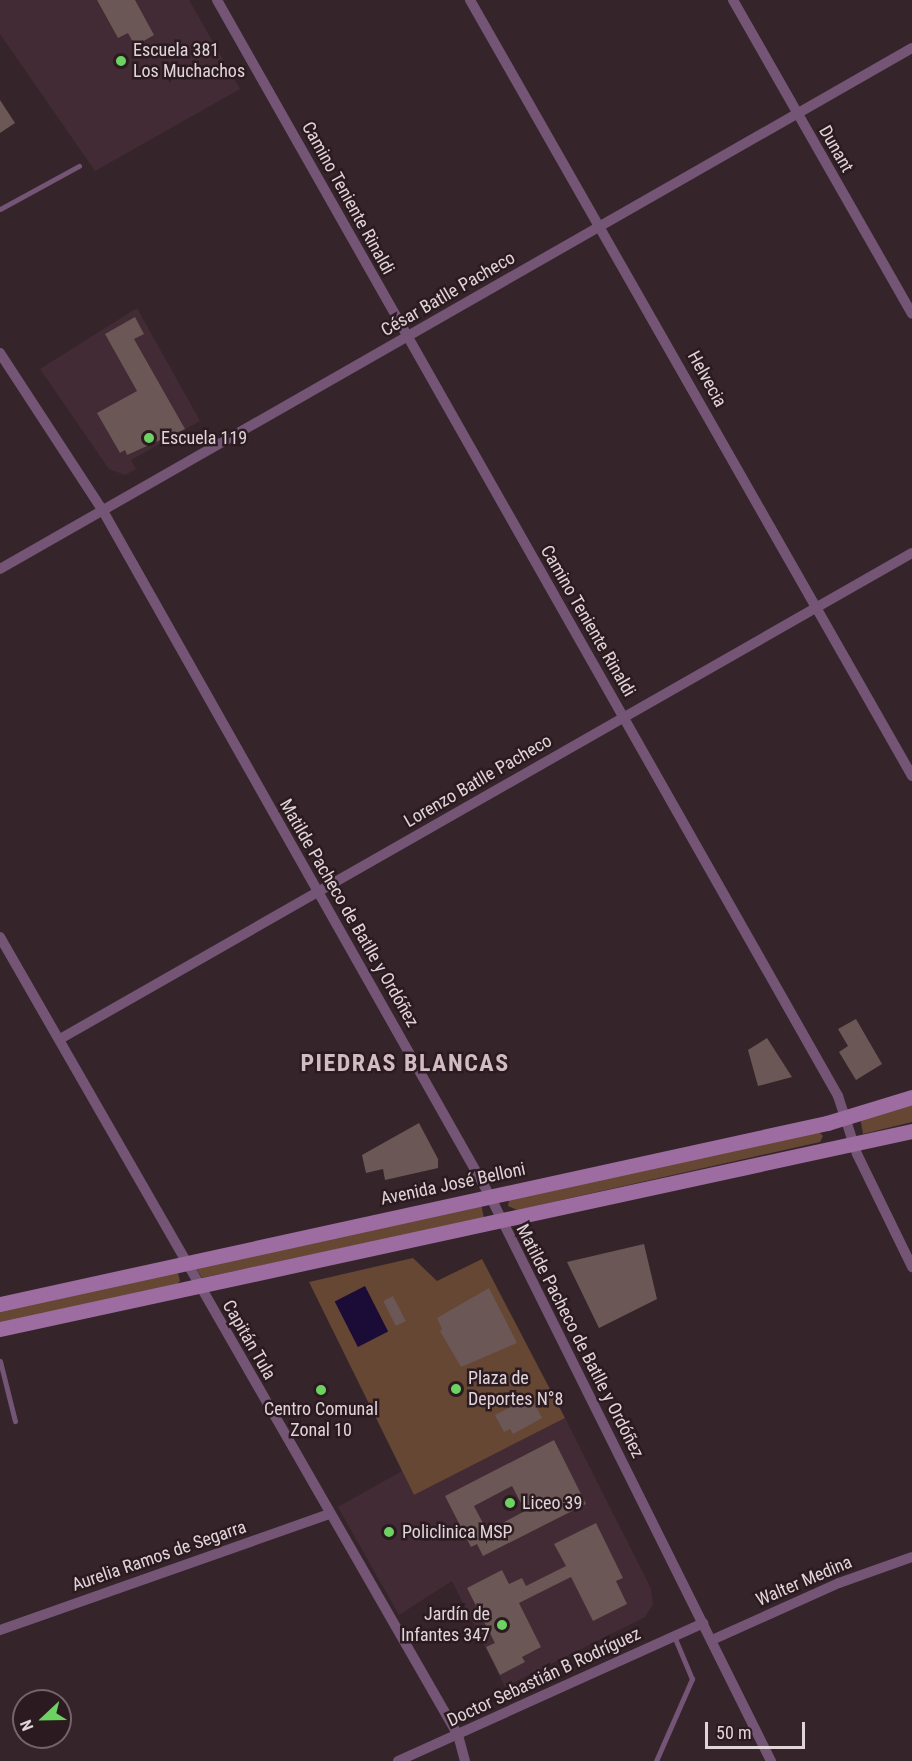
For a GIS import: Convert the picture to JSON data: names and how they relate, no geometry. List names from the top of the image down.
{
  "streets": {
    "main road": ["Avenida José Belloni"],
    "street": [
      "Dunant",
      "Camino Teniente Rinaldi",
      "César Batlle Pacheco",
      "Helvecia",
      "Lorenzo Batlle Pacheco",
      "Matilde Pacheco de Batlle y Ordóñez",
      "Capitán Tula",
      "Aurelia Ramos de Segarra",
      "Walter Medina",
      "Doctor Sebastián B Rodríguez"
    ]
  },
  "crossings": [
    ["Dunant", "César Batlle Pacheco"],
    ["Camino Teniente Rinaldi", "César Batlle Pacheco"],
    ["Camino Teniente Rinaldi", "Lorenzo Batlle Pacheco"],
    ["Camino Teniente Rinaldi", "Avenida José Belloni"],
    ["César Batlle Pacheco", "Helvecia"],
    ["César Batlle Pacheco", "Matilde Pacheco de Batlle y Ordóñez"],
    ["Helvecia", "Lorenzo Batlle Pacheco"],
    ["Lorenzo Batlle Pacheco", "Matilde Pacheco de Batlle y Ordóñez"],
    ["Lorenzo Batlle Pacheco", "Capitán Tula"],
    ["Matilde Pacheco de Batlle y Ordóñez", "Avenida José Belloni"],
    ["Matilde Pacheco de Batlle y Ordóñez", "Walter Medina"],
    ["Matilde Pacheco de Batlle y Ordóñez", "Doctor Sebastián B Rodríguez"],
    ["Avenida José Belloni", "Capitán Tula"],
    ["Capitán Tula", "Aurelia Ramos de Segarra"],
    ["Capitán Tula", "Doctor Sebastián B Rodríguez"]
  ],
  "districts": ["PIEDRAS BLANCAS"],
  "places": [
    "Escuela 381 Los Muchachos",
    "Escuela 119",
    "Plaza de Deportes N°8",
    "Centro Comunal Zonal 10",
    "Liceo 39",
    "Policlinica MSP",
    "Jardín de Infantes 347"
  ],
  "scale_bar": "50 m",
  "north": "left"
}
